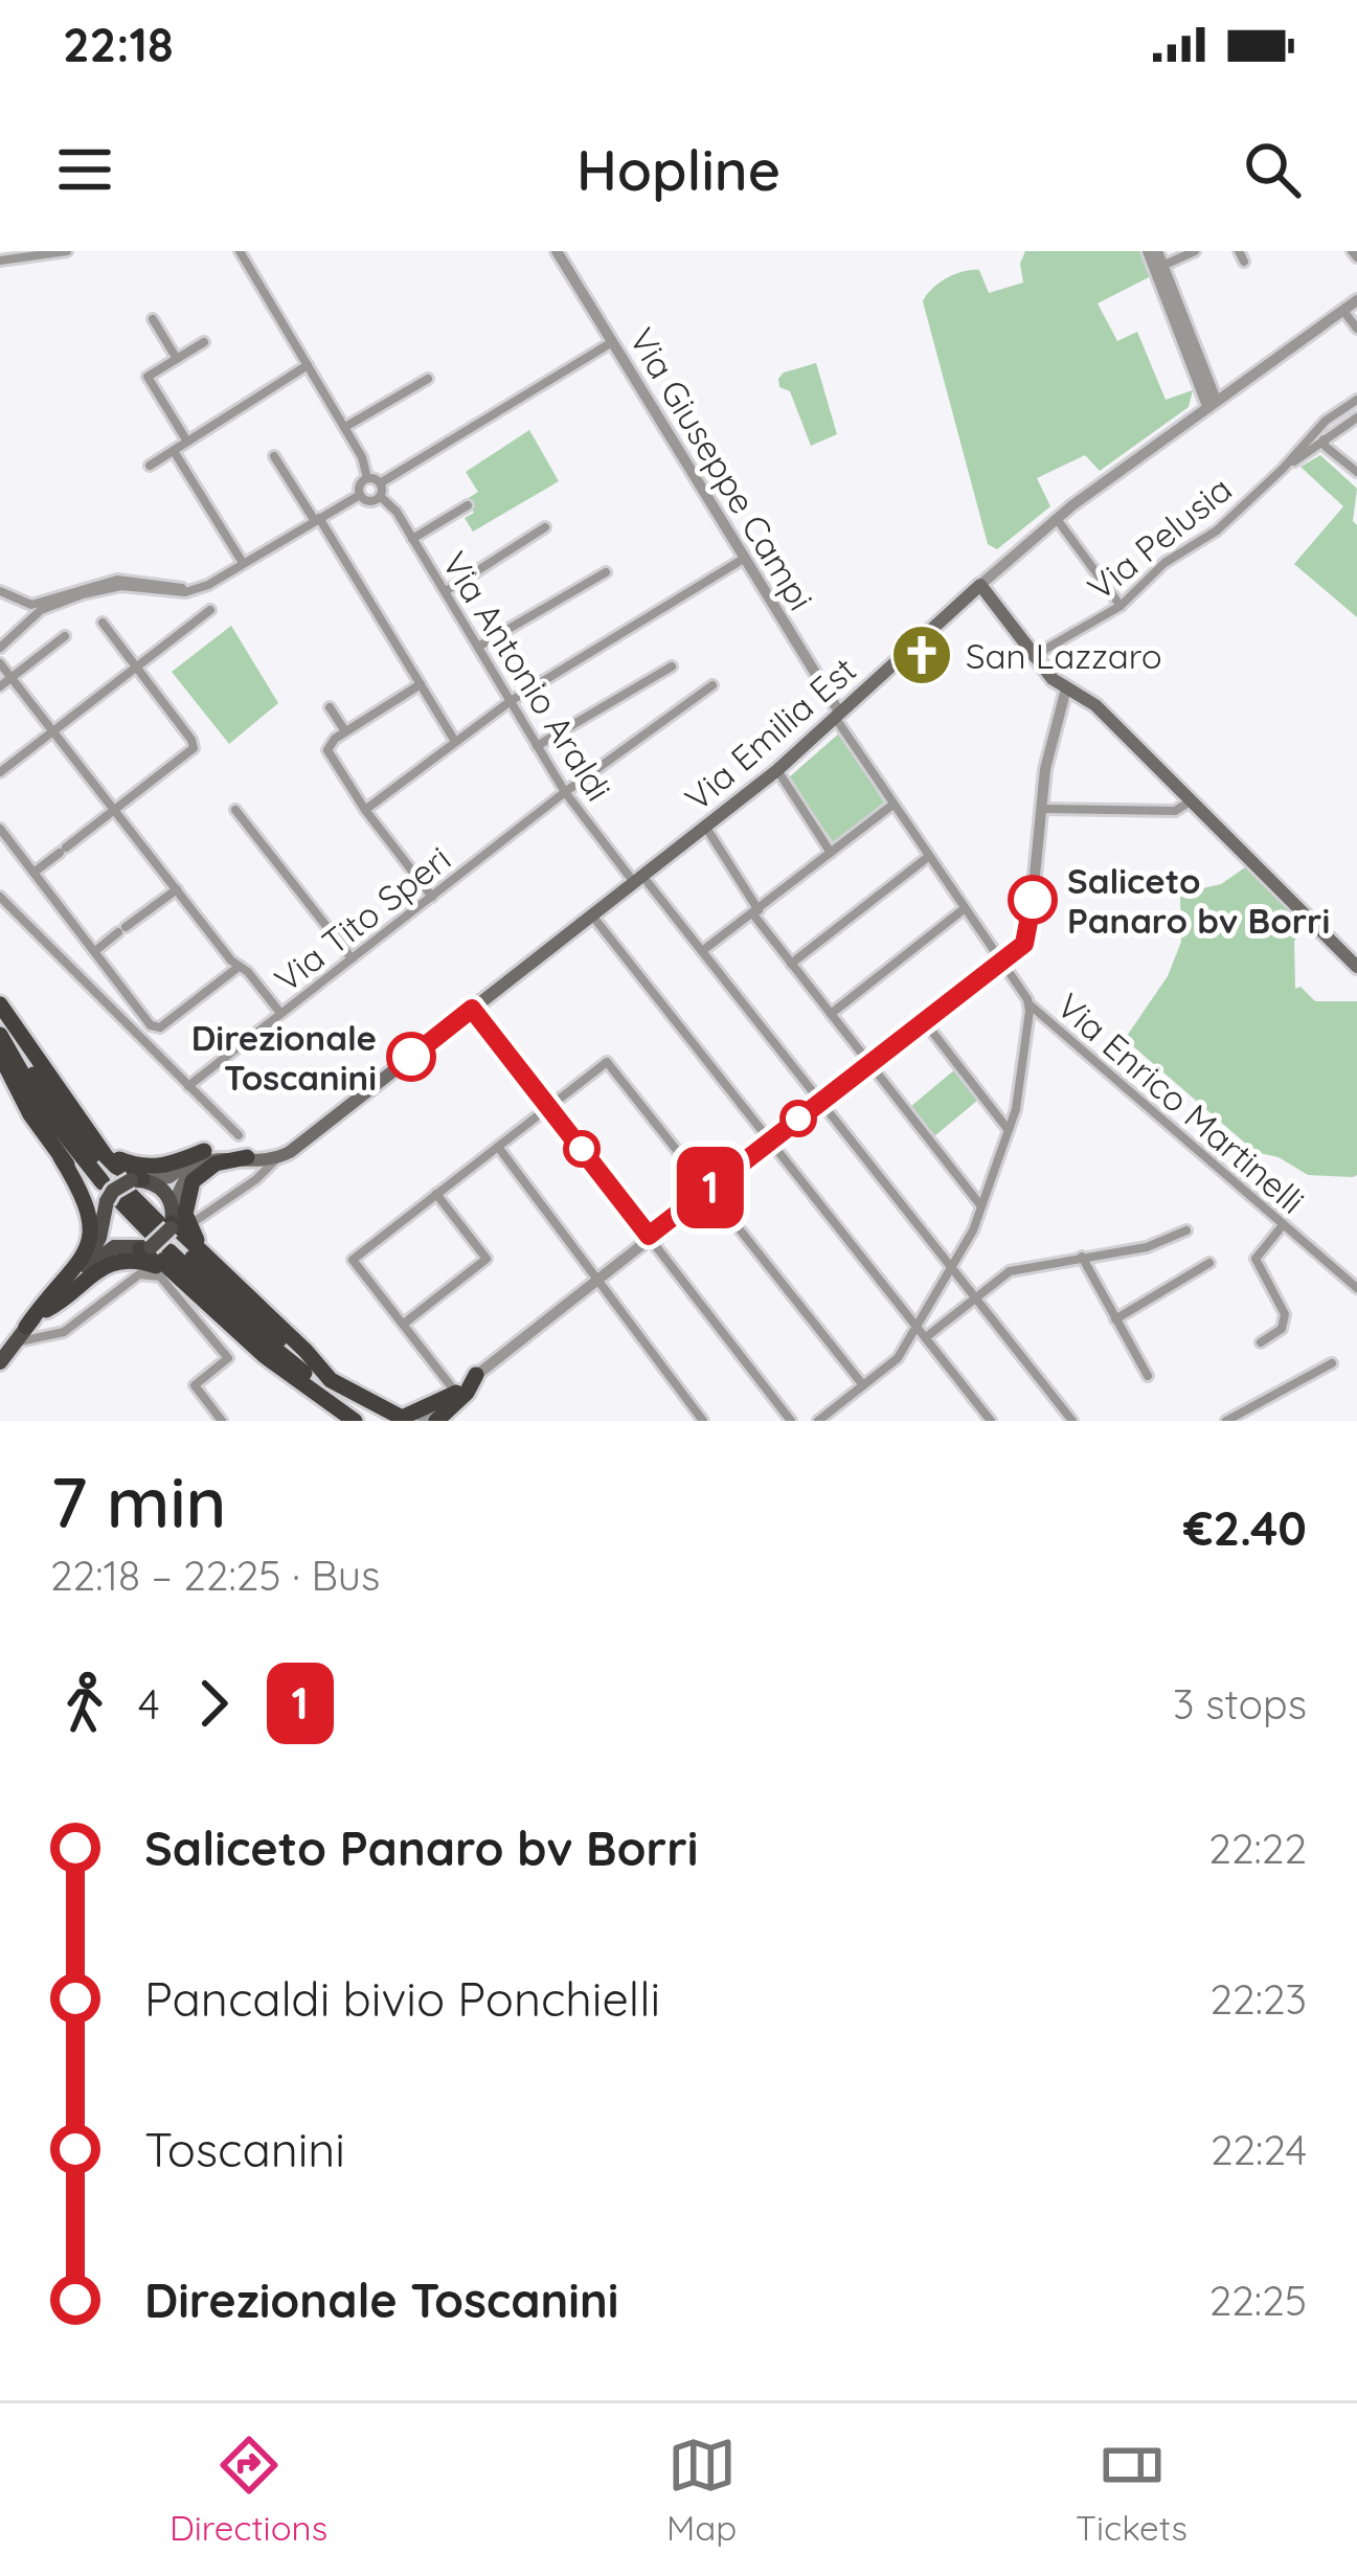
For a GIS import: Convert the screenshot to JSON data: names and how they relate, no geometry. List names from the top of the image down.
{
  "streets": {
    "main road": ["Via Emilia Est"],
    "street": [
      "Via Giuseppe Campi",
      "Via Pelusia",
      "Via Antonio Araldi",
      "Via Tito Speri",
      "Via Enrico Martinelli"
    ]
  },
  "crossings": [
    ["Via Giuseppe Campi", "Via Emilia Est"],
    ["Via Giuseppe Campi", "Via Enrico Martinelli"],
    ["Via Antonio Araldi", "Via Emilia Est"],
    ["Via Antonio Araldi", "Via Tito Speri"],
    ["Via Emilia Est", "Via Enrico Martinelli"]
  ],
  "places": {
    "church": ["San Lazzaro"],
    "other": ["Saliceto Panaro bv Borri", "Direzionale Toscanini"]
  },
  "lines": ["bus line 1"],
  "page": {
    "status": "22:18",
    "header": "Hopline",
    "on_map": "1",
    "heading": ["7 min", "22:18 – 22:25 · Bus", "€2.40"],
    "legs": ["4", "1", "3 stops"],
    "list": [
      {
        "name": "Saliceto Panaro bv Borri",
        "value": "22:22"
      },
      {
        "name": "Pancaldi bivio Ponchielli",
        "value": "22:23"
      },
      {
        "name": "Toscanini",
        "value": "22:24"
      },
      {
        "name": "Direzionale Toscanini",
        "value": "22:25"
      }
    ],
    "tabs": ["Directions", "Map", "Tickets"]
  }
}
